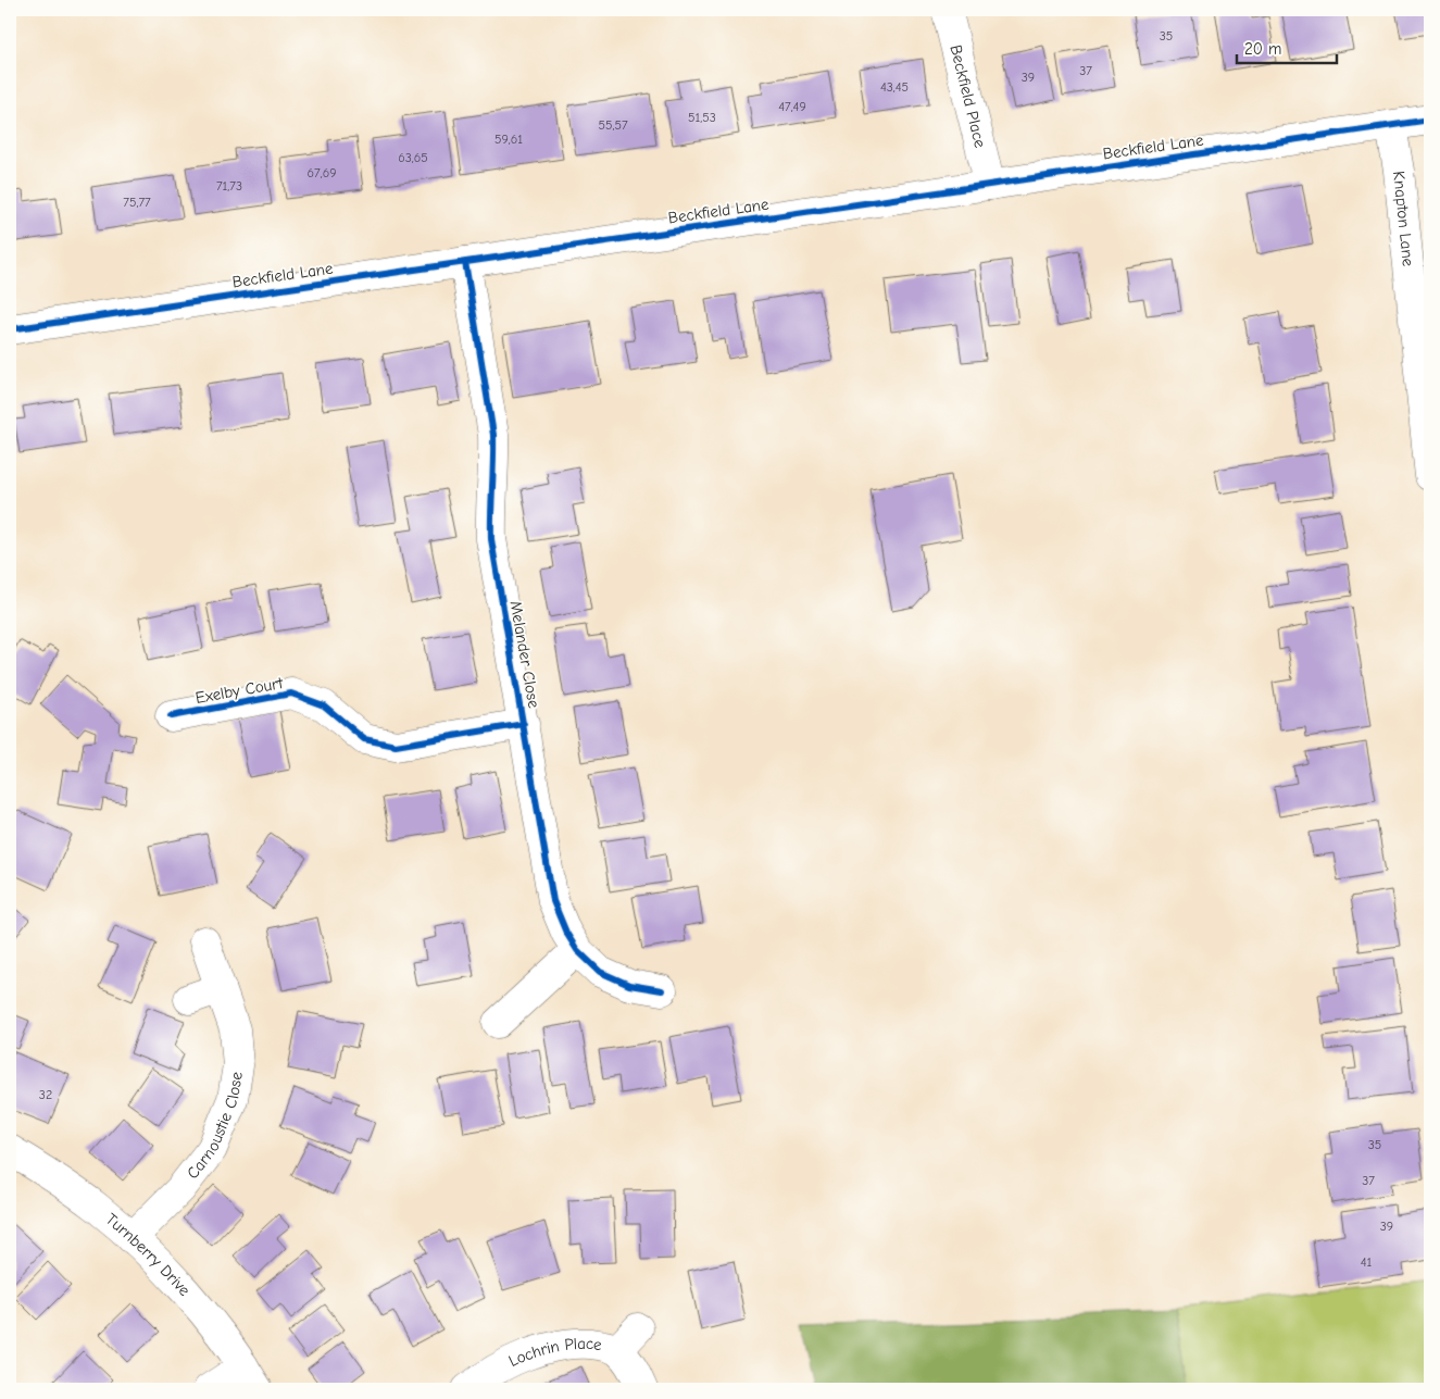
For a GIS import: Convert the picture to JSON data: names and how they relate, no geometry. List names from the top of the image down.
{
  "streets": {
    "street": [
      "Beckfield Place",
      "Beckfield Lane",
      "Knapton Lane",
      "Melander Close",
      "Exelby Court",
      "Carnoustie Close",
      "Turnberry Drive",
      "Lochrin Place"
    ]
  },
  "crossings": [
    ["Beckfield Place", "Beckfield Lane"],
    ["Beckfield Lane", "Knapton Lane"],
    ["Beckfield Lane", "Melander Close"],
    ["Melander Close", "Exelby Court"],
    ["Carnoustie Close", "Turnberry Drive"]
  ],
  "house_numbers": [
    "35",
    "37",
    "39",
    "43,45",
    "47,49",
    "51,53",
    "55,57",
    "59,61",
    "63,65",
    "67,69",
    "71,73",
    "75,77",
    "32",
    "35",
    "37",
    "39",
    "41"
  ],
  "scale_bar": "20 m"
}
